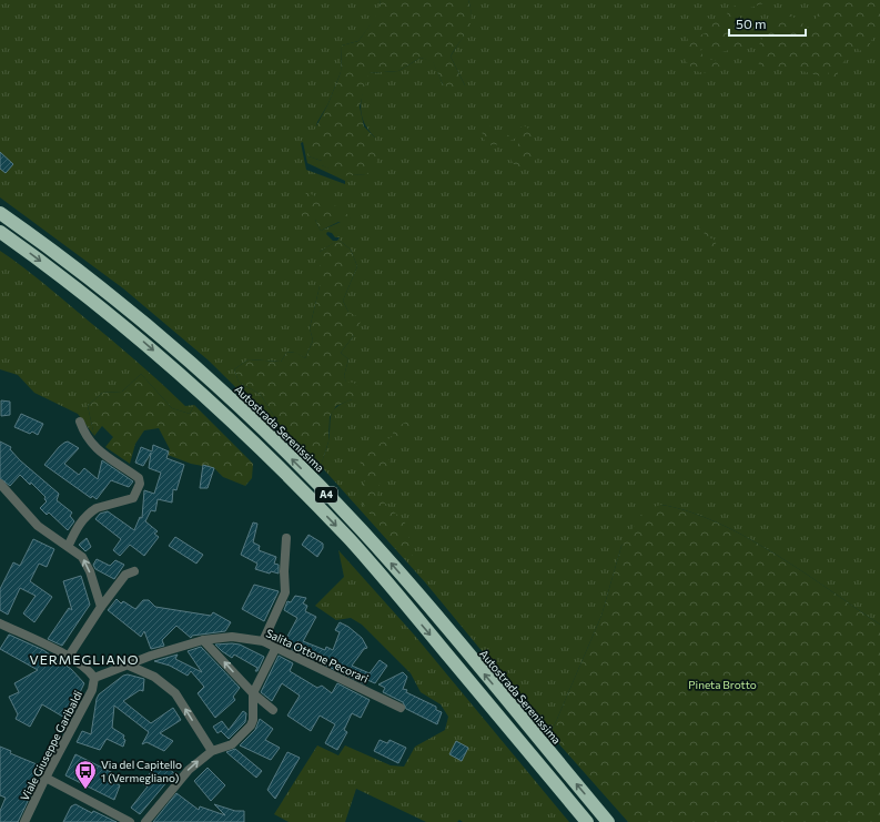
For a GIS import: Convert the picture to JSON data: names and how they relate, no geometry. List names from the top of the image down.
{
  "streets": {
    "highway": ["Autostrada Serenissima", "A4"],
    "street": ["Salita Ottone Pecorari", "Viale Giuseppe Garibaldi"]
  },
  "crossings": [
    ["Salita Ottone Pecorari", "Viale Giuseppe Garibaldi"]
  ],
  "districts": ["VERMEGLIANO"],
  "parks": ["Pineta Brotto"],
  "places": {
    "bus stop": ["Via del Capitello 1 (Vermegliano)"]
  },
  "scale_bar": "50 m"
}
